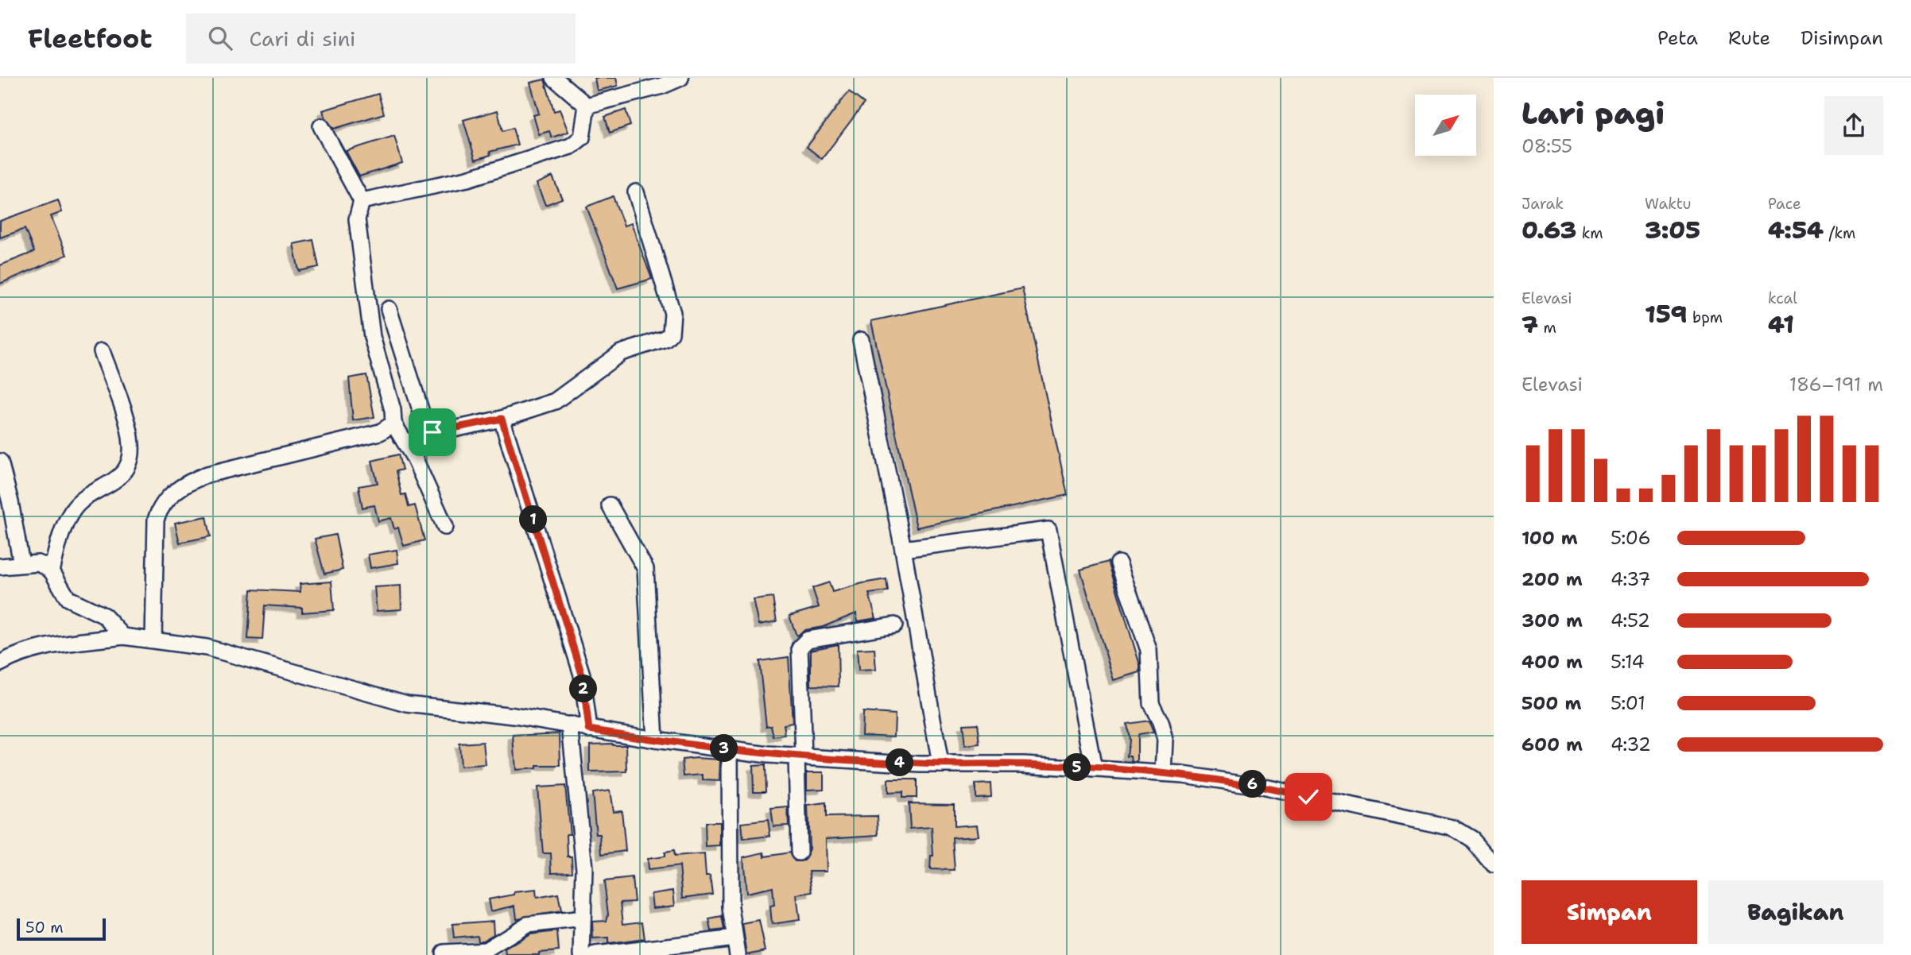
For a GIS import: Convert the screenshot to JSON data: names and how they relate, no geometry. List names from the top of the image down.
{
  "scale_bar": "50 m",
  "north": "top right",
  "page": {
    "header": "Fleetfoot",
    "search": "Cari di sini",
    "nav": ["Peta", "Rute", "Disimpan"],
    "heading": ["Lari pagi", "08:55"],
    "stats": [
      ["Jarak", "0.63 km"],
      ["Waktu", "3:05"],
      ["Pace", "4:54 /km"],
      ["Elevasi", "7 m"],
      ["159 bpm"],
      ["kcal", "41"]
    ],
    "chart": ["Elevasi", "186–191 m"],
    "pins": [
      "1",
      "2",
      "3",
      "4",
      "5",
      "6"
    ],
    "list": [
      {
        "name": "100 m",
        "note": "5:06"
      },
      {
        "name": "200 m",
        "note": "4:37"
      },
      {
        "name": "300 m",
        "note": "4:52"
      },
      {
        "name": "400 m",
        "note": "5:14"
      },
      {
        "name": "500 m",
        "note": "5:01"
      },
      {
        "name": "600 m",
        "note": "4:32"
      }
    ],
    "buttons": ["Simpan", "Bagikan"],
    "scale": "50 m"
  }
}
